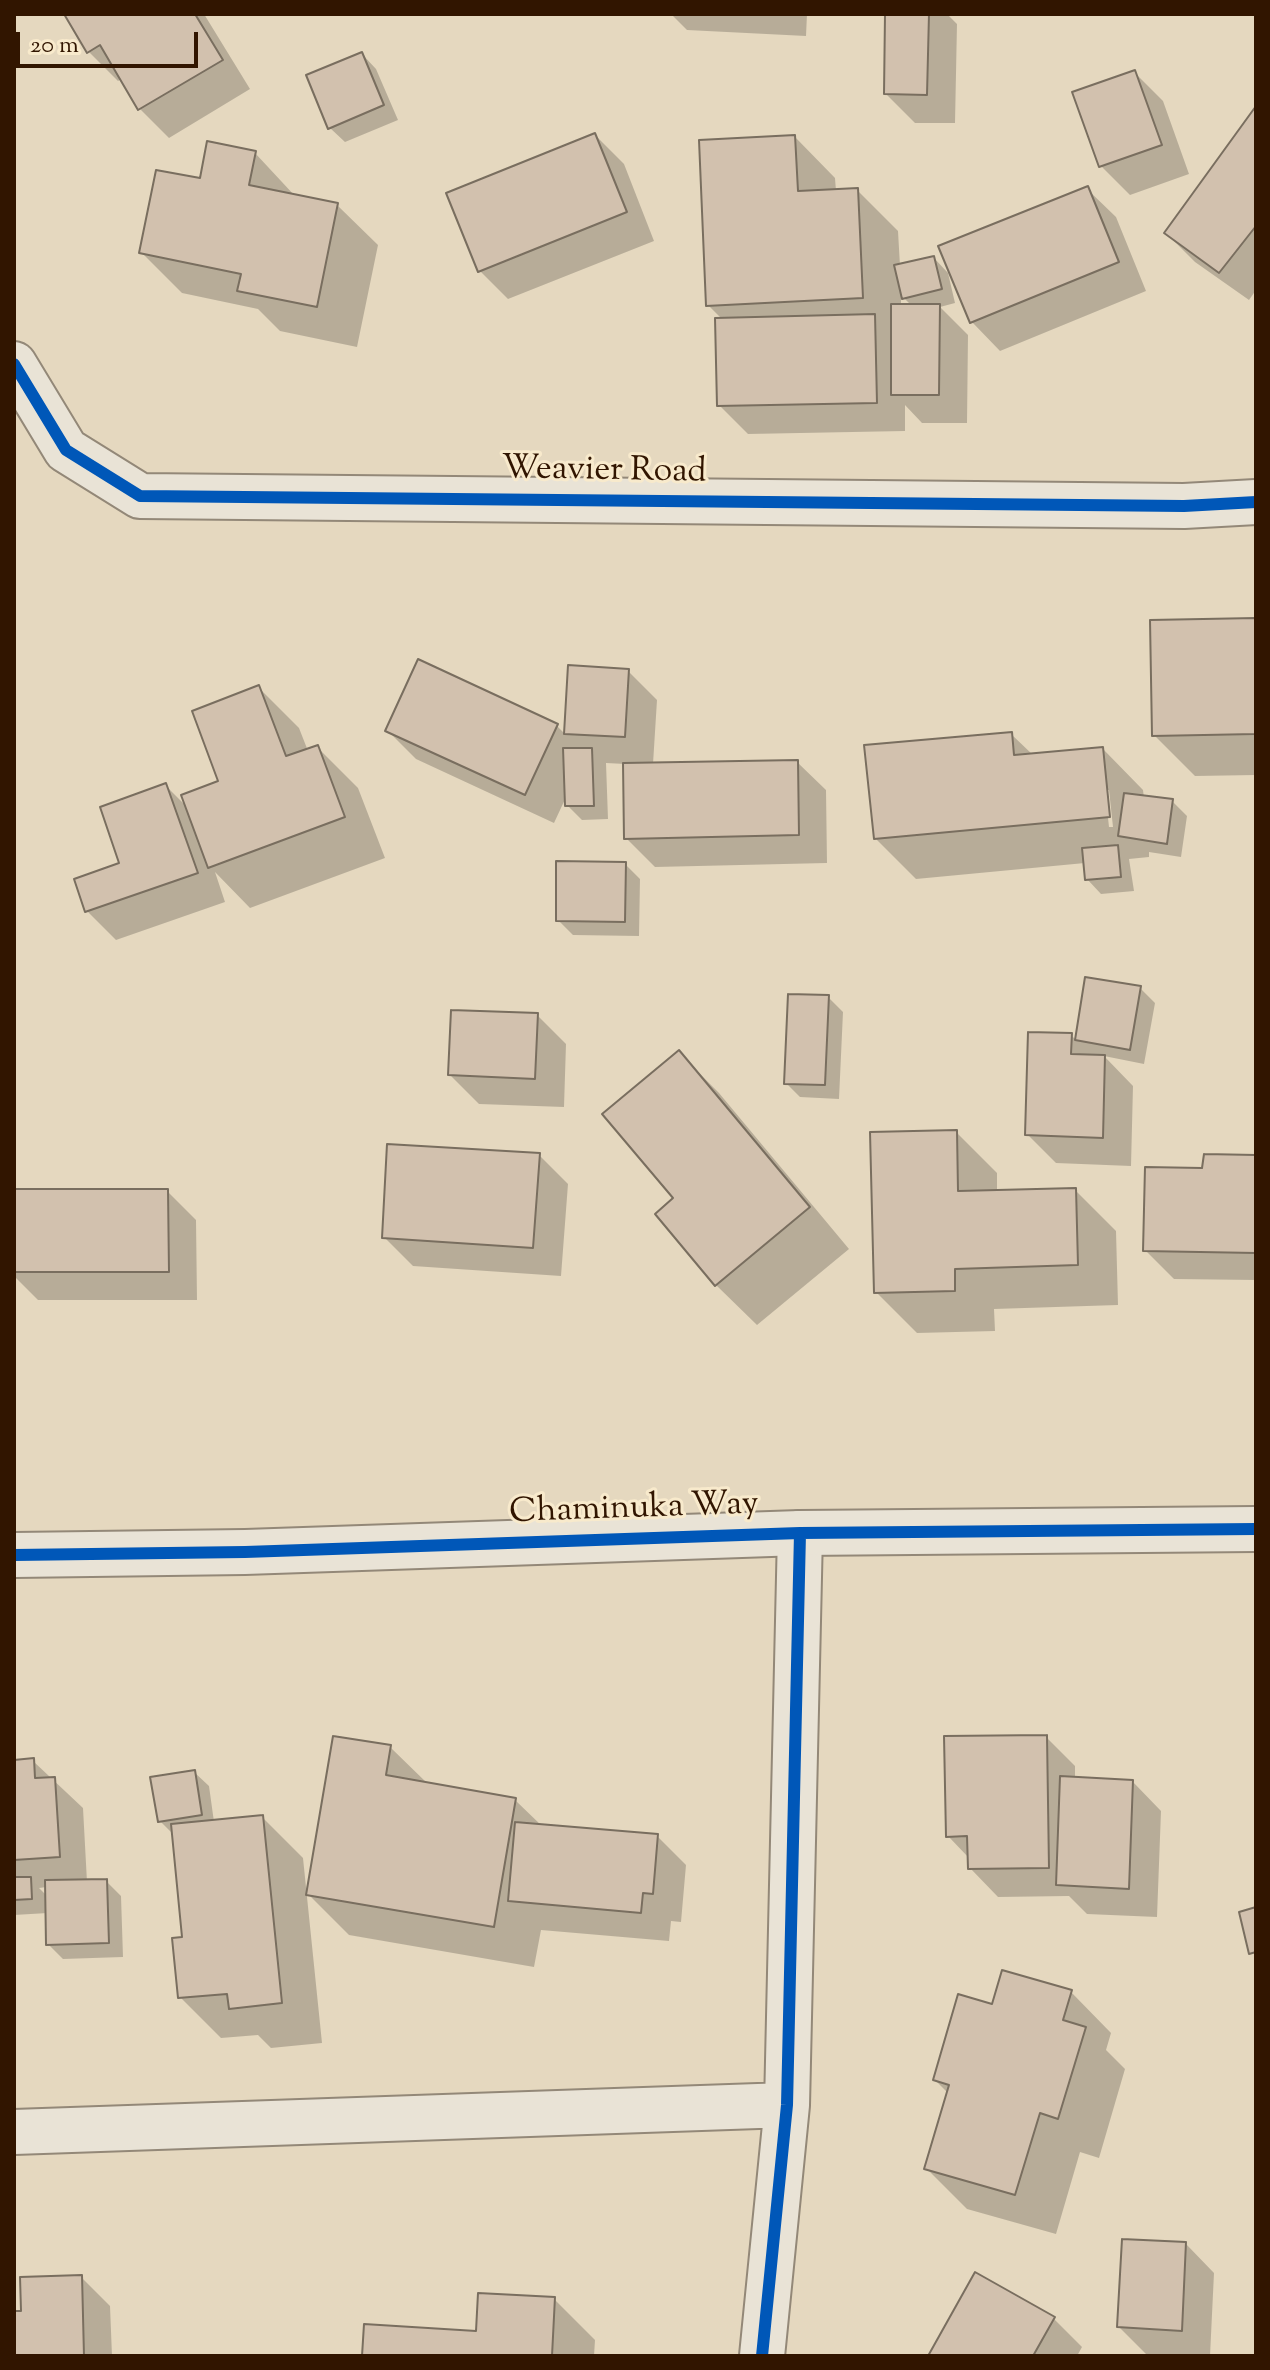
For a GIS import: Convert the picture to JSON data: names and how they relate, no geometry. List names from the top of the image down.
{
  "streets": {
    "street": ["Weavier Road", "Chaminuka Way"]
  },
  "scale_bar": "20 m"
}
